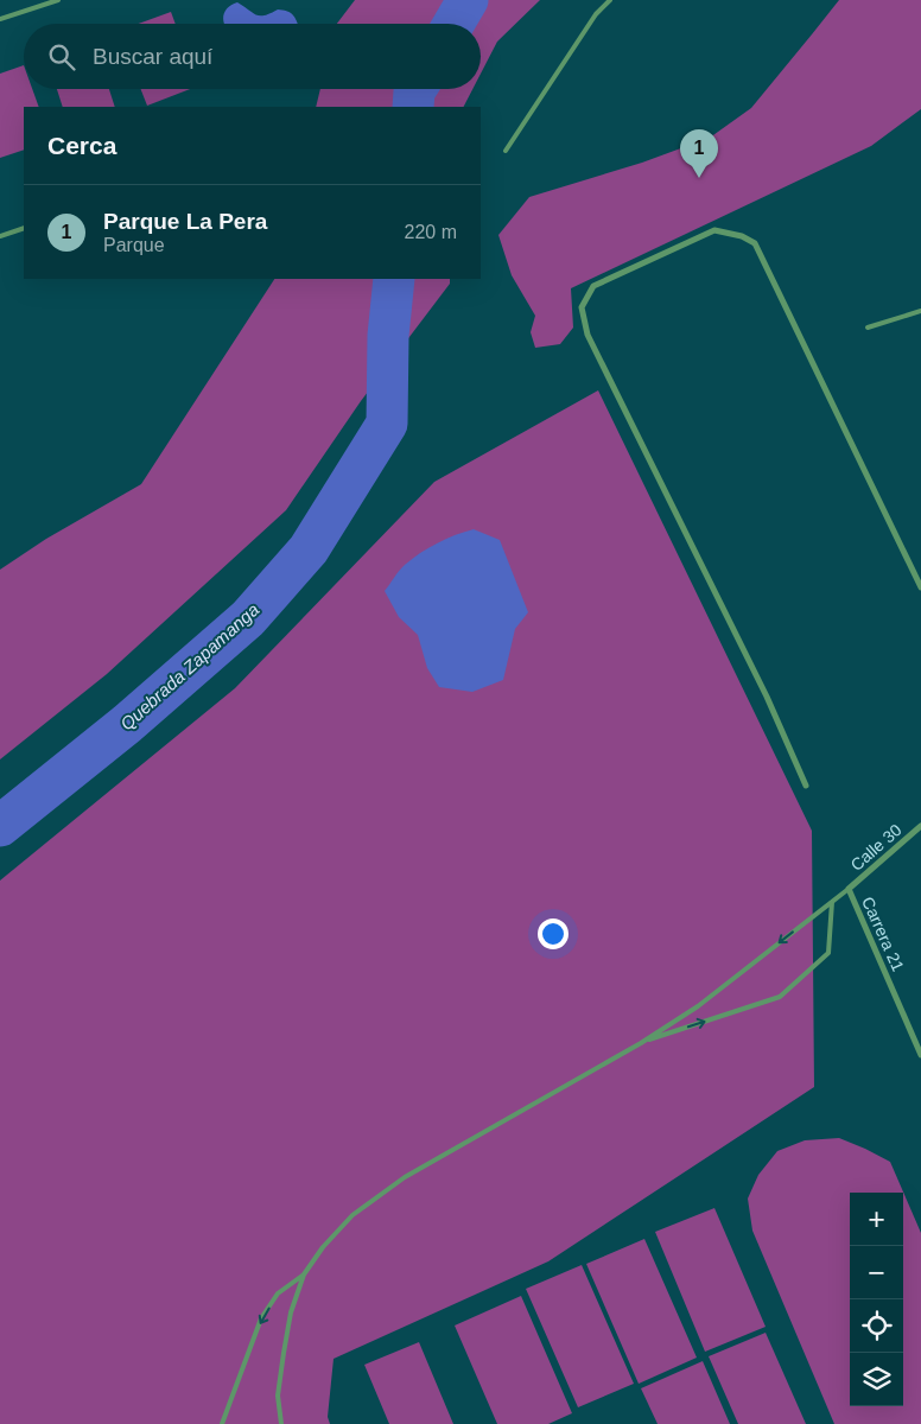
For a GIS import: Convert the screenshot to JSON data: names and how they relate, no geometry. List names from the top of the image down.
{
  "streets": {
    "street": ["Calle 30", "Carrera 21"]
  },
  "crossings": [
    ["Calle 30", "Carrera 21"]
  ],
  "water": ["Quebrada Zapamanga"],
  "page": {
    "search": "Buscar aquí",
    "heading": "Cerca",
    "pins": "1",
    "list": [
      {
        "mark": "1",
        "name": "Parque La Pera",
        "note": "Parque",
        "value": "220 m"
      }
    ],
    "map_buttons": ["+", "−"]
  }
}
